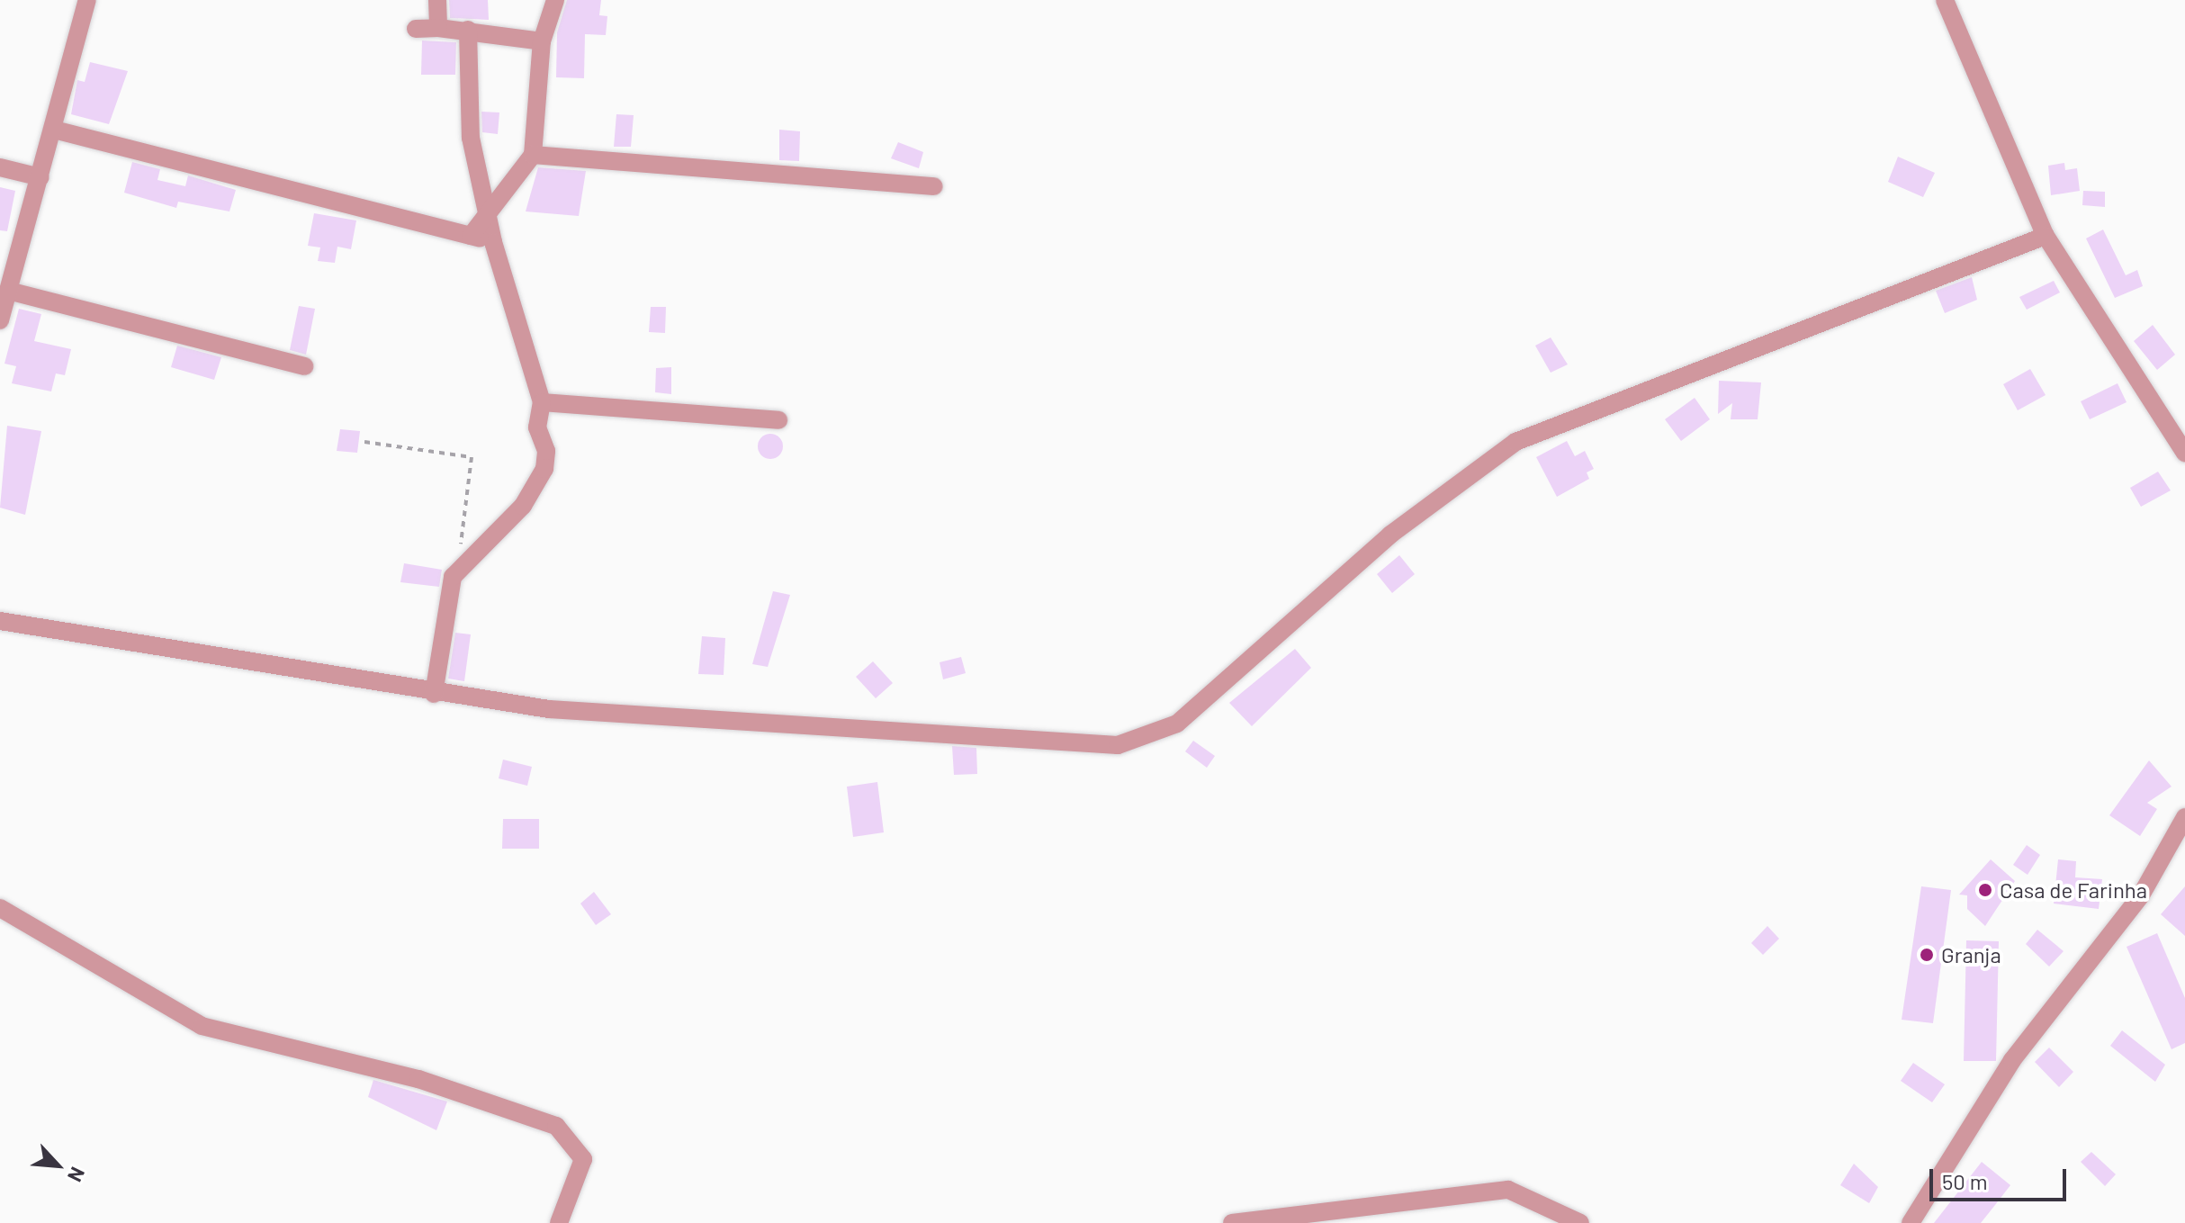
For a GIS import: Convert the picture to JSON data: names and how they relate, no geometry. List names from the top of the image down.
{
  "places": ["Casa de Farinha", "Granja"],
  "scale_bar": "50 m",
  "north": "bottom right"
}
